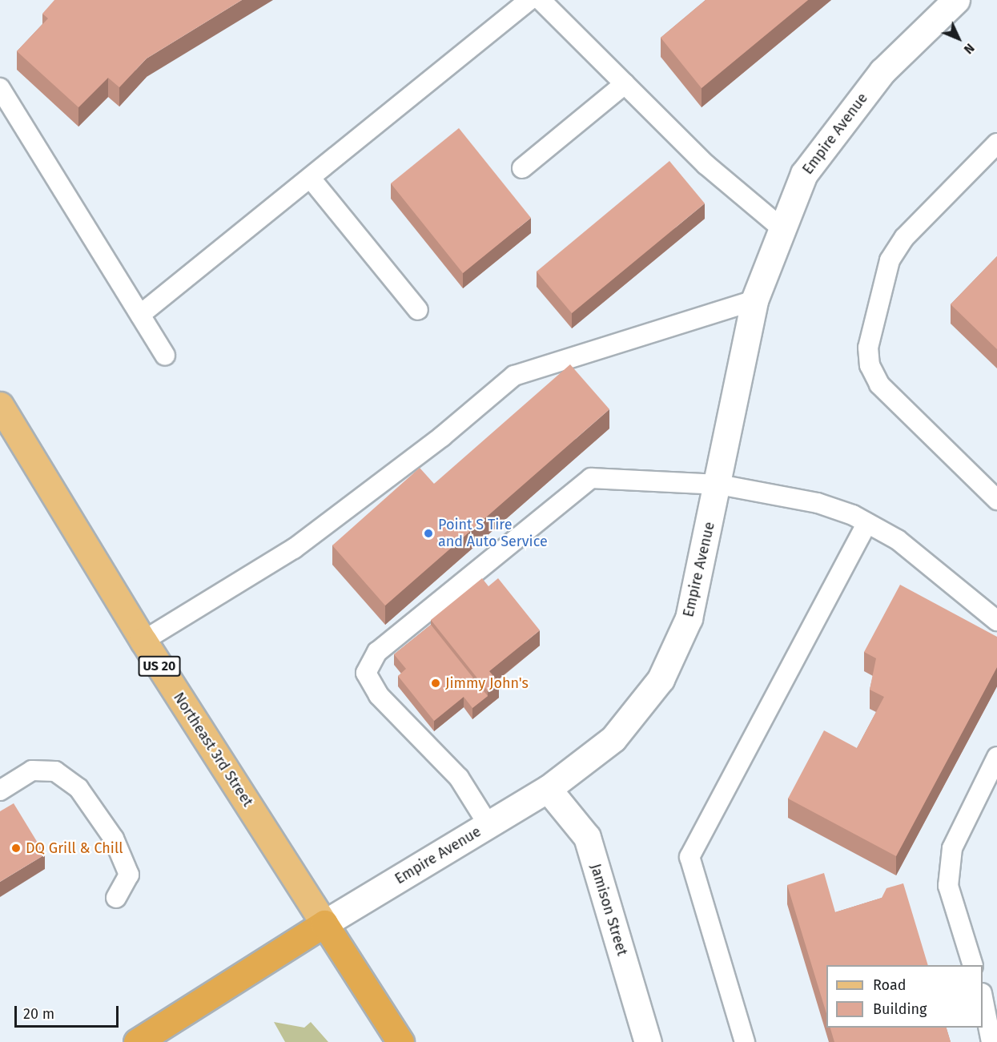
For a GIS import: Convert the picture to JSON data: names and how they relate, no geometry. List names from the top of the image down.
{
  "streets": {
    "highway": ["Empire Avenue", "US 20", "Northeast 3rd Street"],
    "street": ["Jamison Street"]
  },
  "crossings": [
    ["Empire Avenue", "Northeast 3rd Street"],
    ["Empire Avenue", "Jamison Street"]
  ],
  "places": ["Point S Tire and Auto Service", "Jimmy John's", "DQ Grill & Chill"],
  "legend": ["Road", "Building"],
  "scale_bar": "20 m",
  "north": "bottom right"
}
